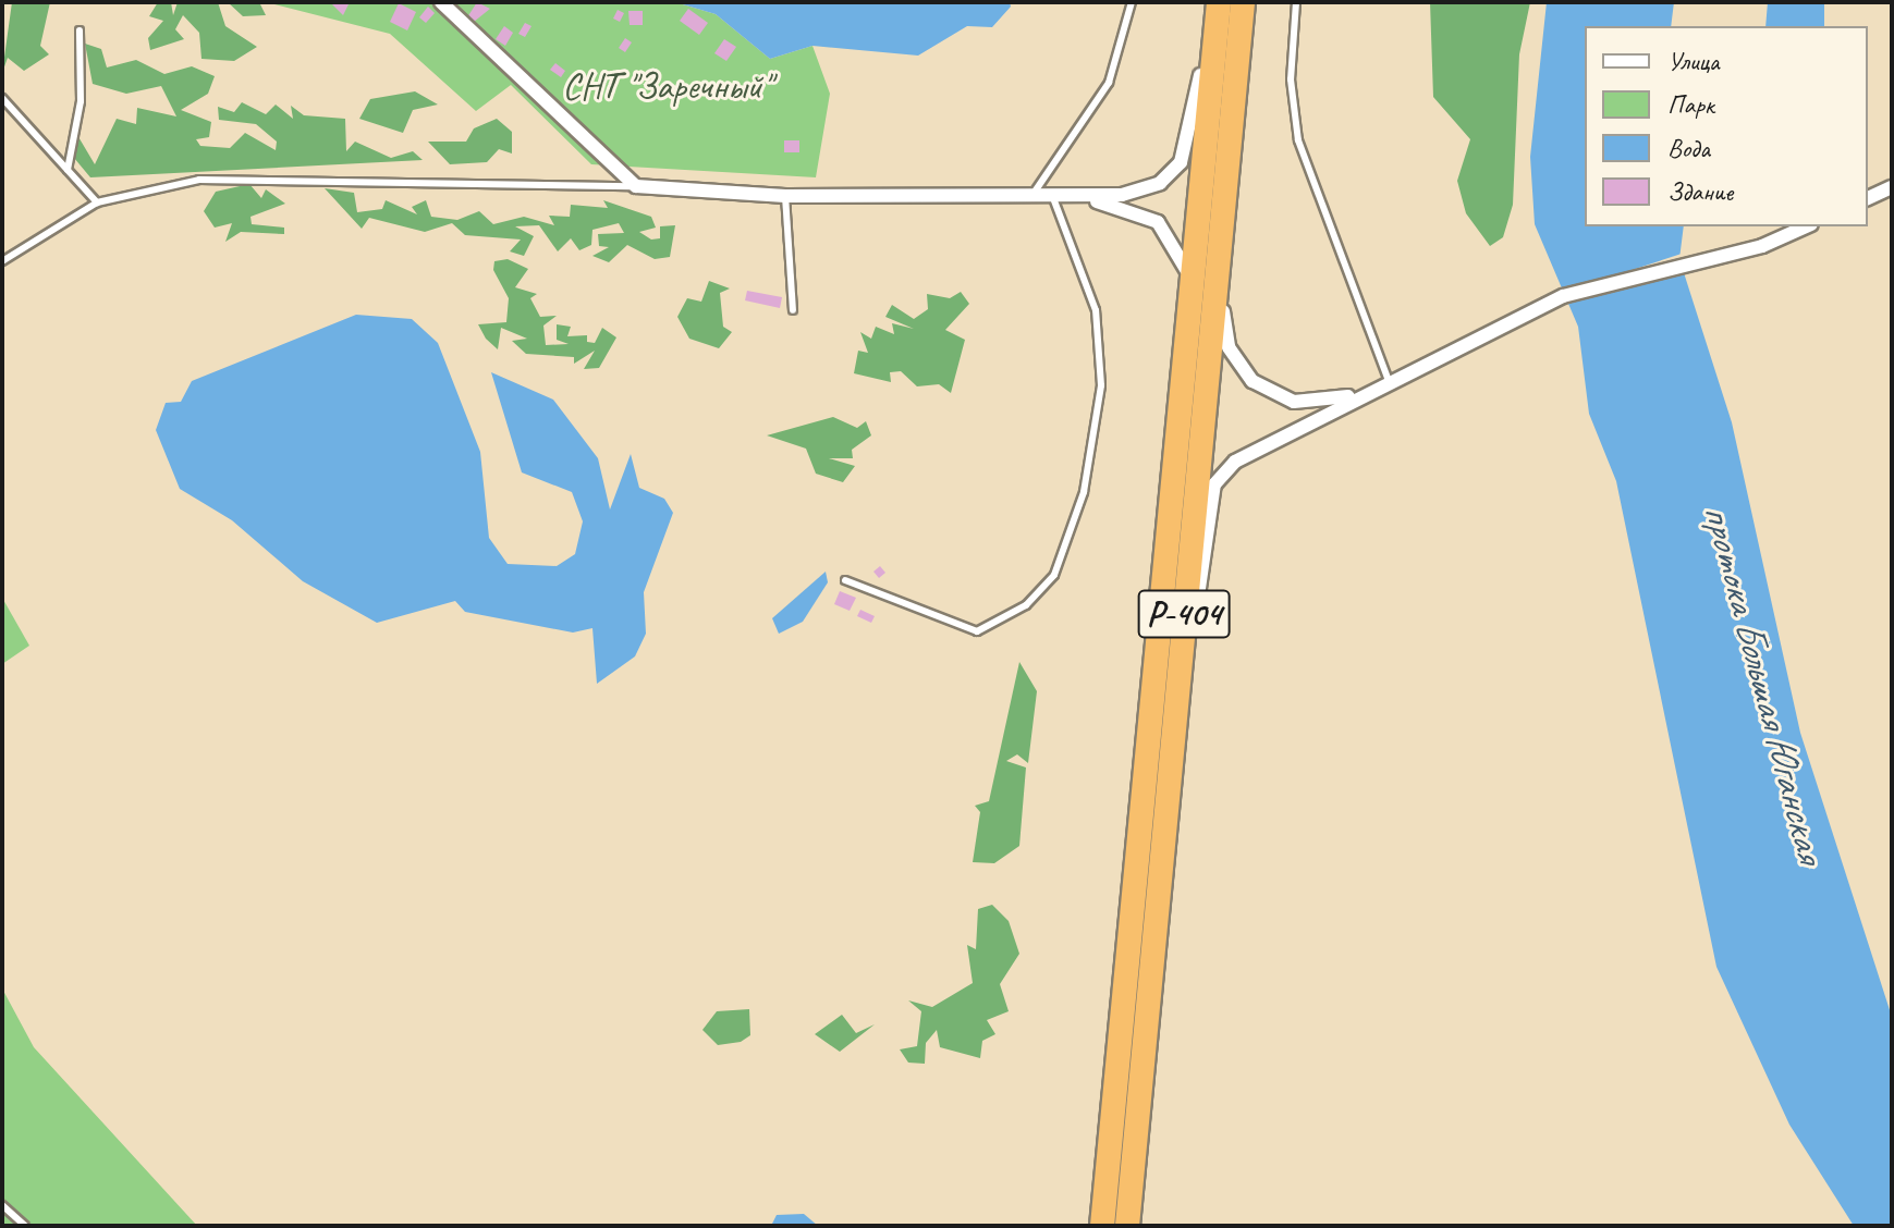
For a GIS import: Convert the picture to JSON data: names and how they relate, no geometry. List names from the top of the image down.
{
  "streets": {
    "highway": ["Р-404"]
  },
  "water": ["протока Большая Юганская"],
  "parks": ["СНТ \"Заречный\""],
  "legend": [
    "Улица",
    "Парк",
    "Вода",
    "Здание"
  ]
}
